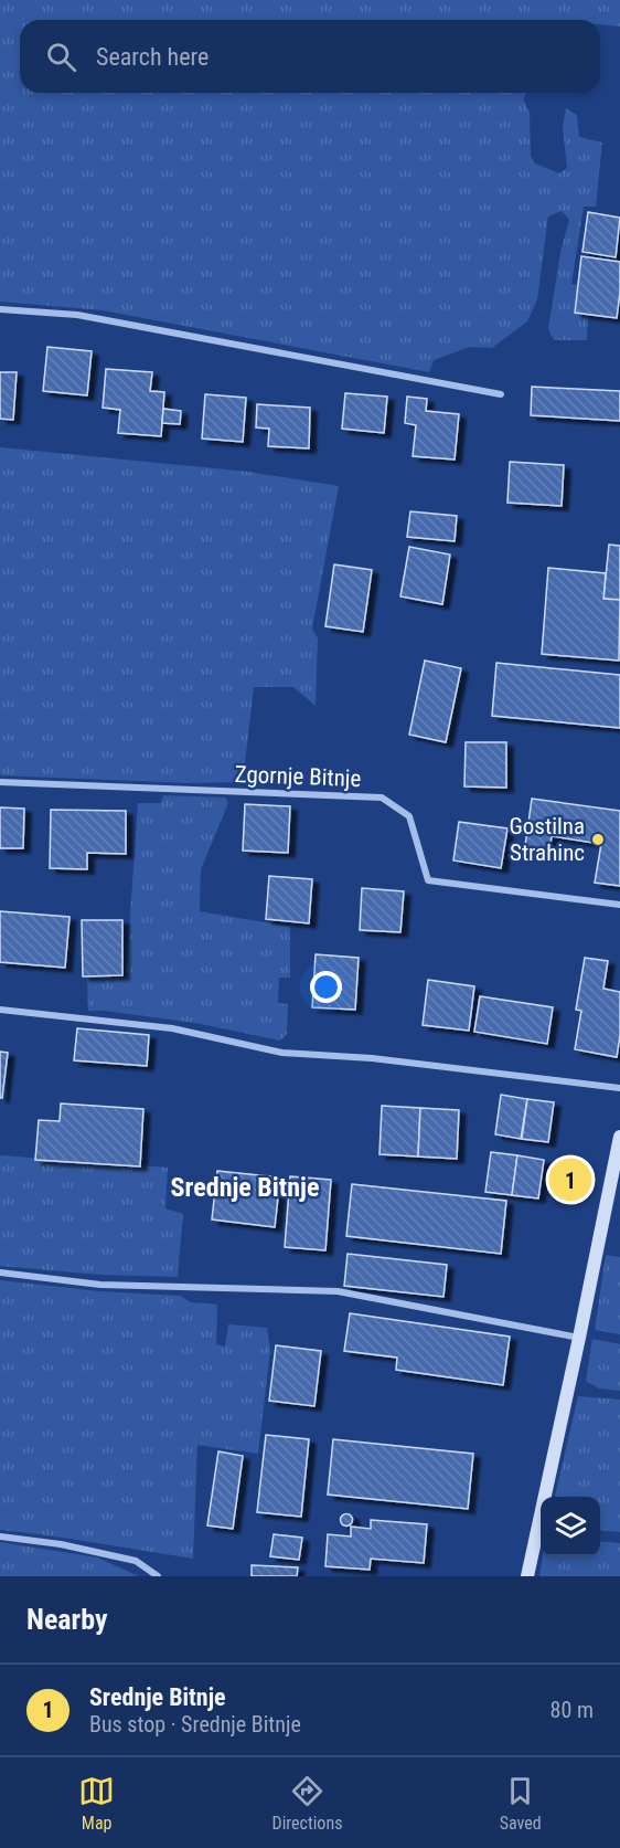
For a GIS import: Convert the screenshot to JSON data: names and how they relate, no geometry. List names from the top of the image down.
{
  "streets": {
    "street": ["Zgornje Bitnje"]
  },
  "districts": ["Srednje Bitnje"],
  "places": ["Gostilna Strahinc"],
  "page": {
    "search": "Search here",
    "pins": "1",
    "heading": "Nearby",
    "list": [
      {
        "mark": "1",
        "name": "Srednje Bitnje",
        "note": "Bus stop · Srednje Bitnje",
        "value": "80 m"
      }
    ],
    "nav": ["Map", "Directions", "Saved"]
  }
}
